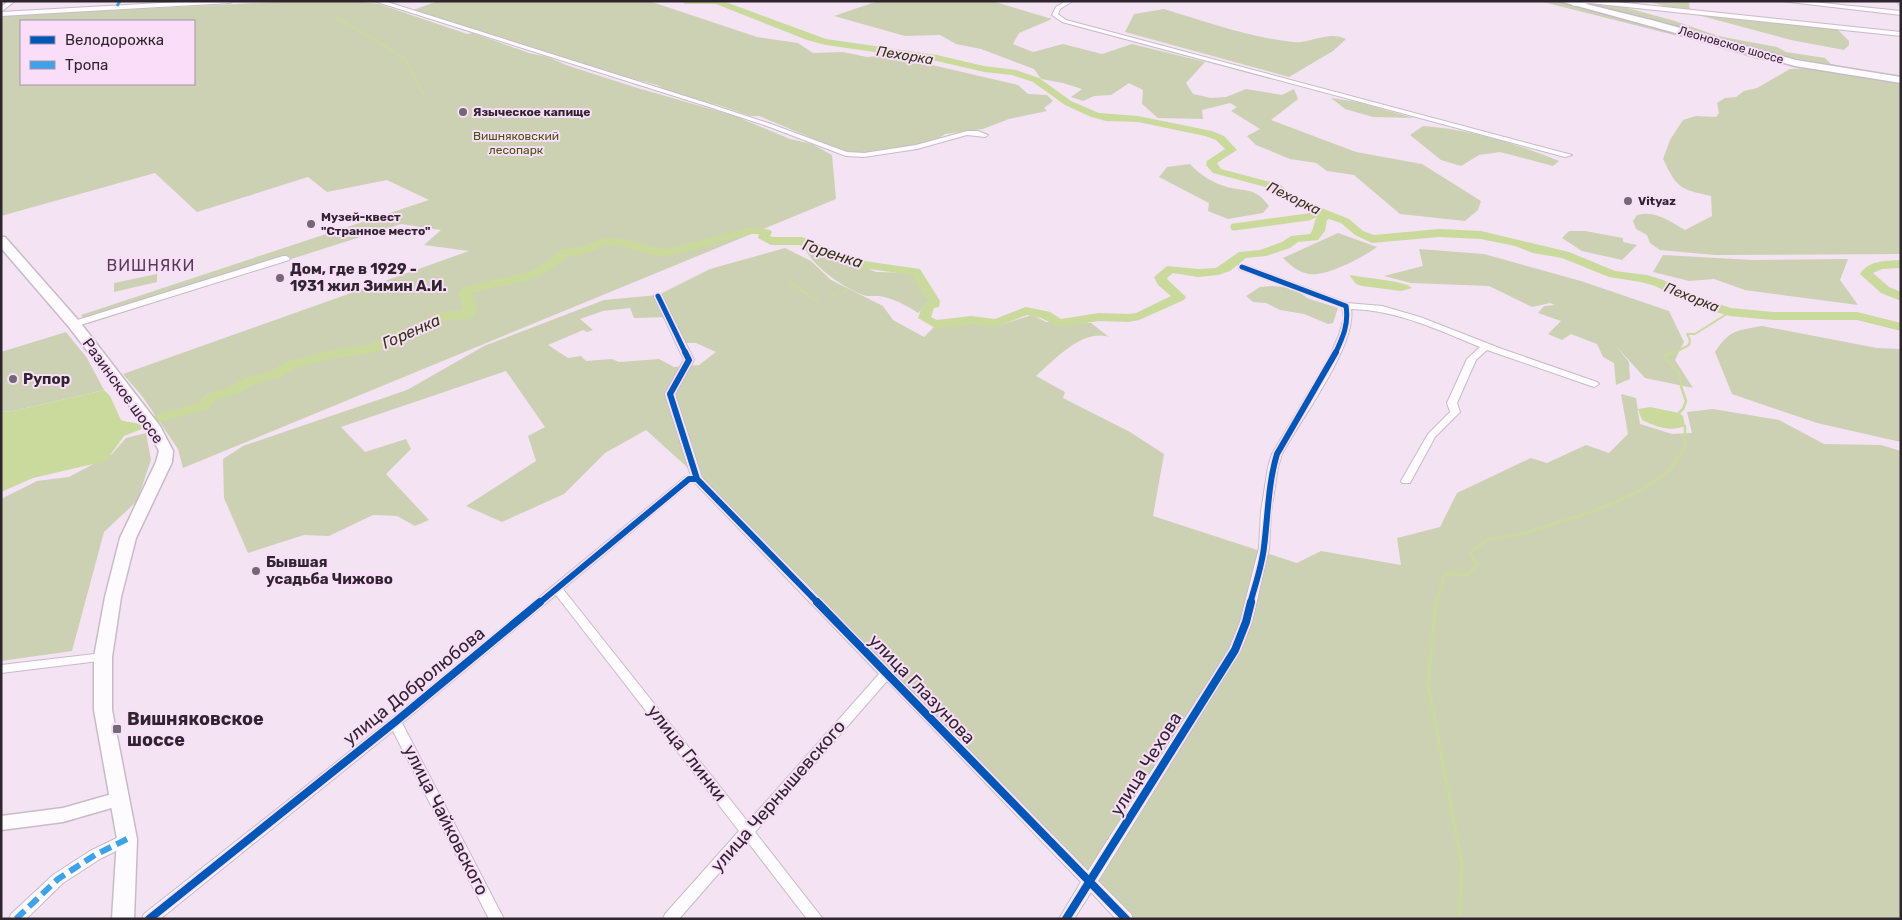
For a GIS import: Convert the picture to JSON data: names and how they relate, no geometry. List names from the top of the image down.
{
  "streets": {
    "main road": ["Леоновское шоссе", "Разинское шоссе"],
    "street": [
      "улица Добролюбова",
      "улица Глазунова",
      "улица Глинки",
      "улица Чехова",
      "улица Чернышевского",
      "улица Чайковского"
    ]
  },
  "crossings": [
    ["улица Добролюбова", "улица Глазунова"],
    ["улица Добролюбова", "улица Глинки"],
    ["улица Добролюбова", "улица Чайковского"],
    ["улица Глазунова", "улица Чехова"],
    ["улица Глазунова", "улица Чернышевского"],
    ["улица Глинки", "улица Чернышевского"]
  ],
  "districts": ["ВИШНЯКИ"],
  "water": ["Пехорка", "Горенка"],
  "parks": ["Вишняковский лесопарк"],
  "places": {
    "other": [
      "Языческое капище",
      "Vityaz",
      "Музей-квест \"Странное место\"",
      "Дом, где в 1929 - 1931 жил Зимин А.И.",
      "Рупор",
      "Бывшая усадьба Чижово"
    ],
    "transit": ["Вишняковское шоссе"]
  },
  "legend": ["Велодорожка", "Тропа"]
}
